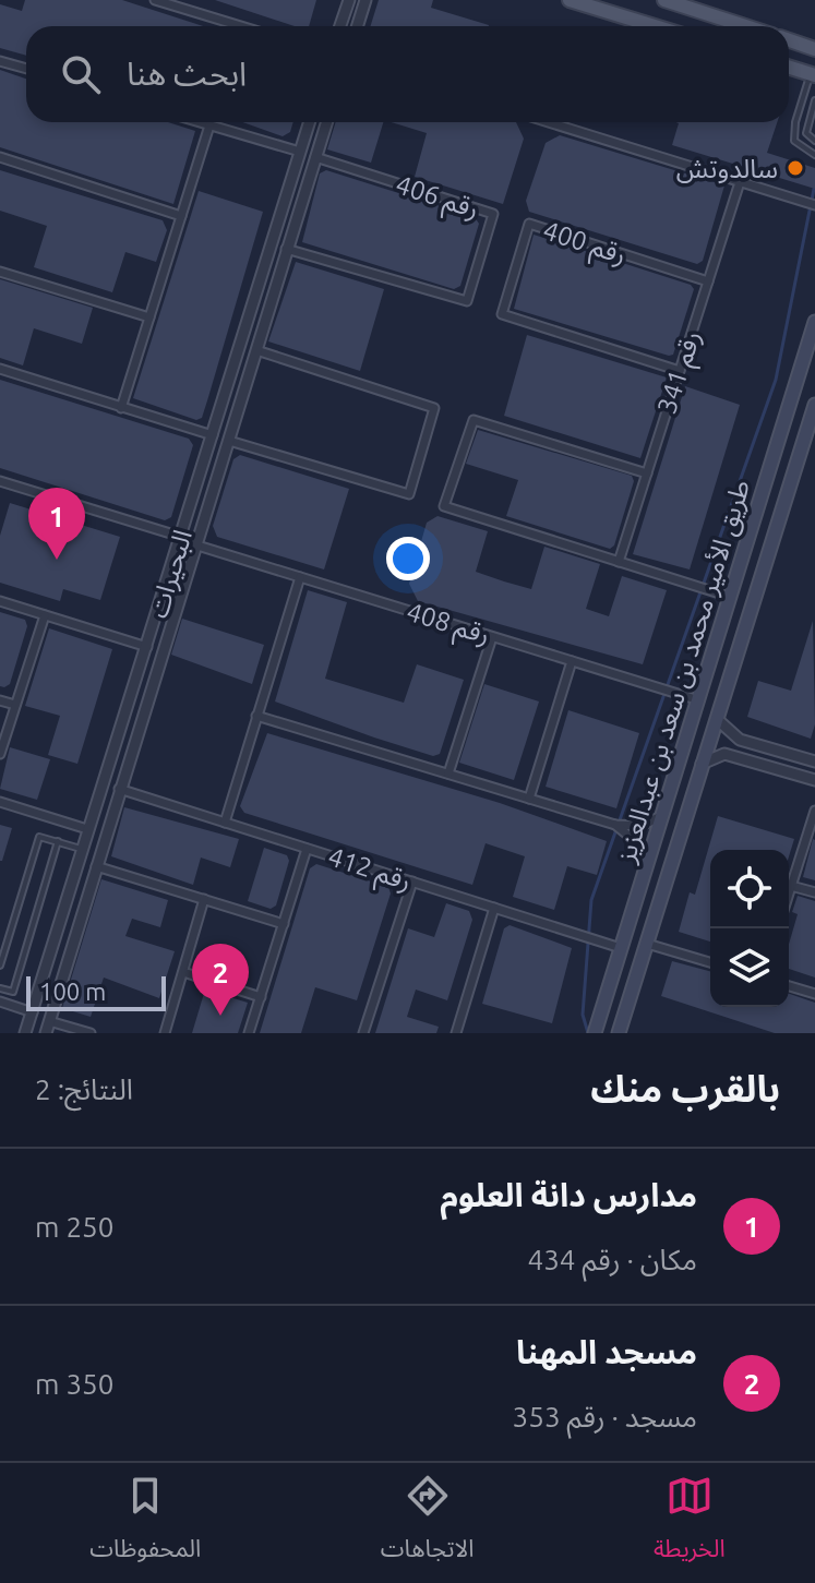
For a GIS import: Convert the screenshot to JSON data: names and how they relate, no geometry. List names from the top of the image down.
{
  "streets": {
    "main road": ["طريق الأمير محمد بن سعد بن عبدالعزيز"],
    "street": [
      "رقم 406",
      "رقم 400",
      "رقم 341",
      "البحيرات",
      "رقم 408",
      "رقم 412"
    ]
  },
  "crossings": [
    ["رقم 406", "البحيرات"],
    ["رقم 400", "رقم 341"],
    ["البحيرات", "رقم 408"],
    ["البحيرات", "رقم 412"],
    ["رقم 408", "طريق الأمير محمد بن سعد بن عبدالعزيز"],
    ["طريق الأمير محمد بن سعد بن عبدالعزيز", "رقم 412"]
  ],
  "places": ["سالدوتش"],
  "scale_bar": "100 m",
  "page": {
    "search": "ابحث هنا",
    "pins": ["1", "2"],
    "scale": "100 m",
    "heading": ["بالقرب منك", "النتائج: 2"],
    "list": [
      {
        "mark": "1",
        "name": "مدارس دانة العلوم",
        "note": "مكان · رقم 434",
        "value": "250 m"
      },
      {
        "mark": "2",
        "name": "مسجد المهنا",
        "note": "مسجد · رقم 353",
        "value": "350 m"
      }
    ],
    "nav": ["الخريطة", "الاتجاهات", "المحفوظات"]
  }
}
